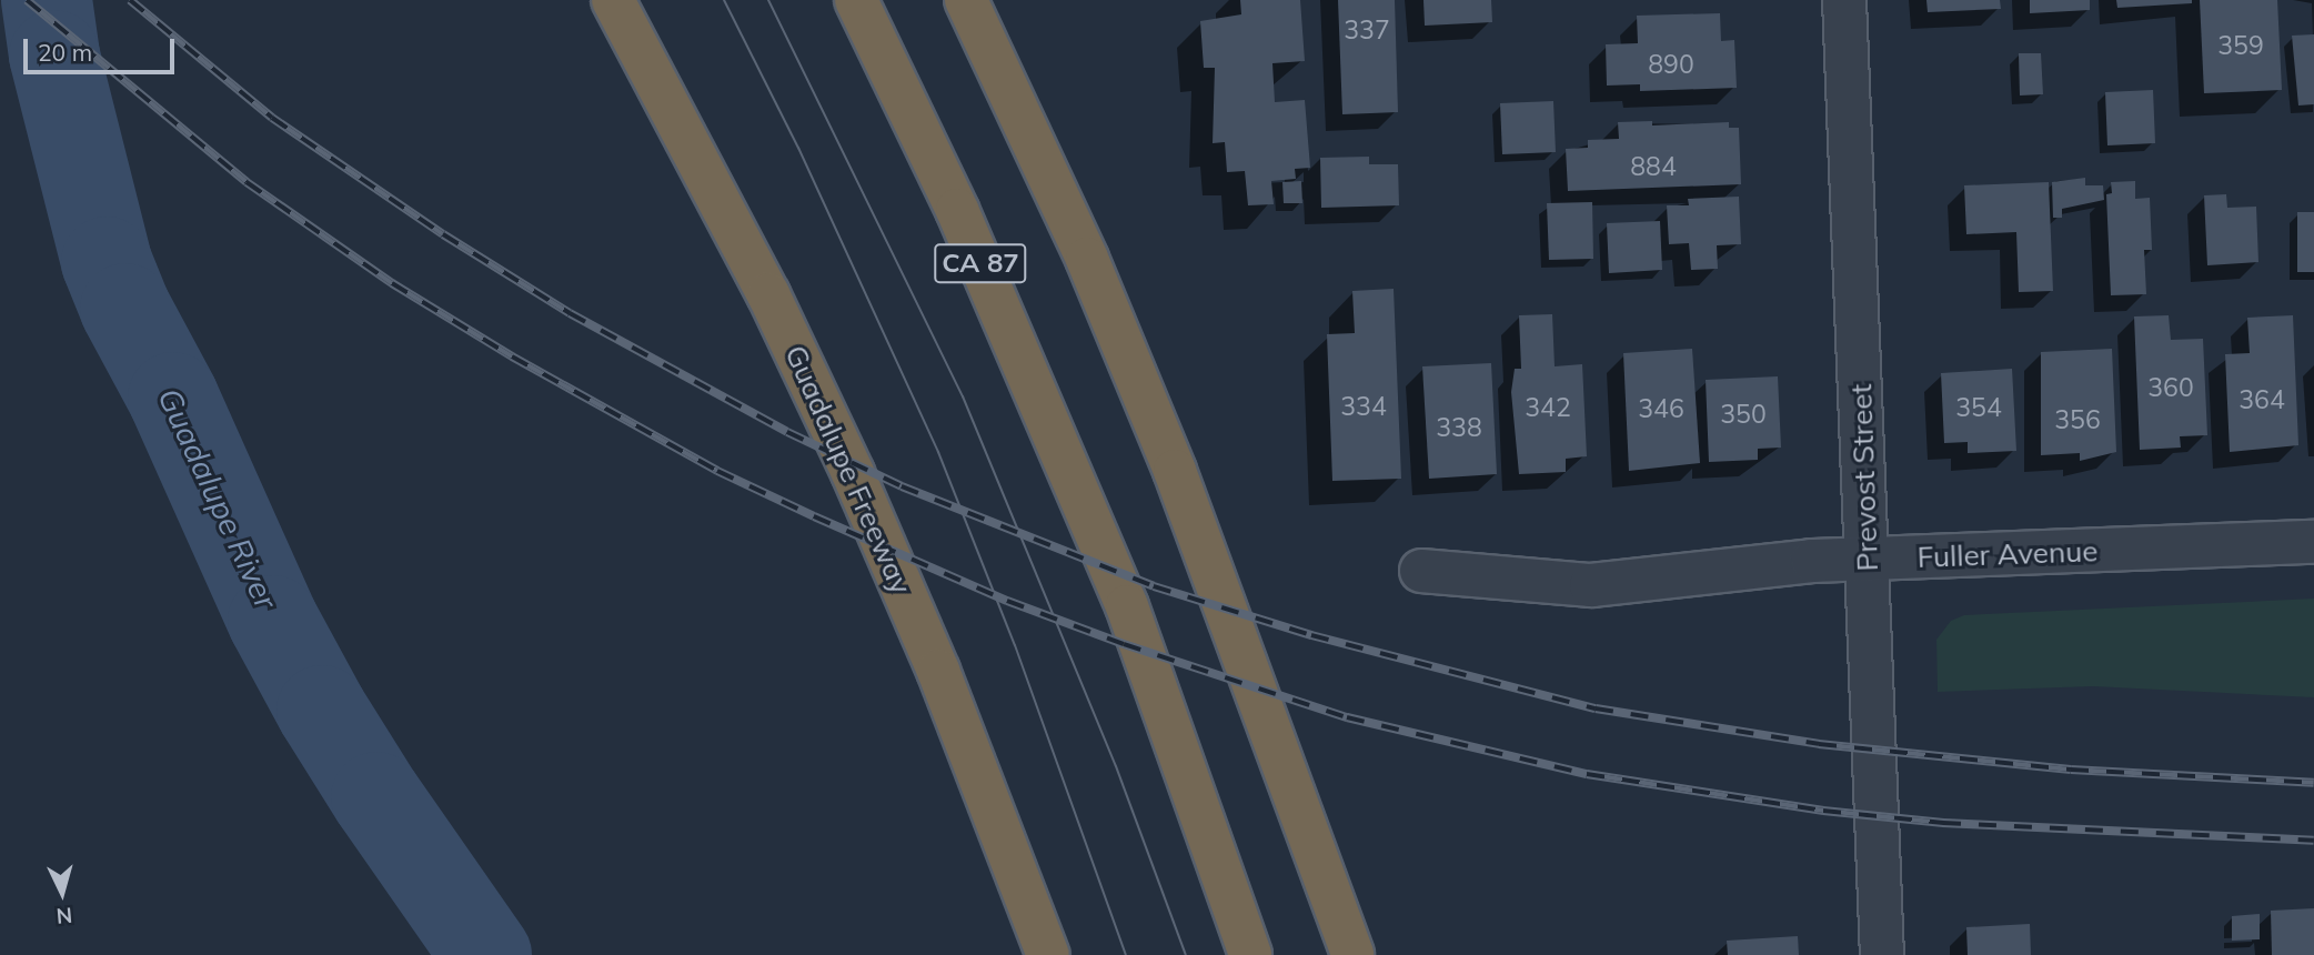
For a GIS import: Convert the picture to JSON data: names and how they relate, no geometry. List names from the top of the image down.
{
  "streets": {
    "highway": ["CA 87", "Guadalupe Freeway"],
    "street": ["Prevost Street", "Fuller Avenue"]
  },
  "crossings": [
    ["Prevost Street", "Fuller Avenue"]
  ],
  "water": ["Guadalupe River"],
  "house_numbers": [
    "337",
    "359",
    "890",
    "884",
    "360",
    "364",
    "334",
    "342",
    "354",
    "346",
    "350",
    "356",
    "338"
  ],
  "scale_bar": "20 m",
  "north": "bottom"
}
